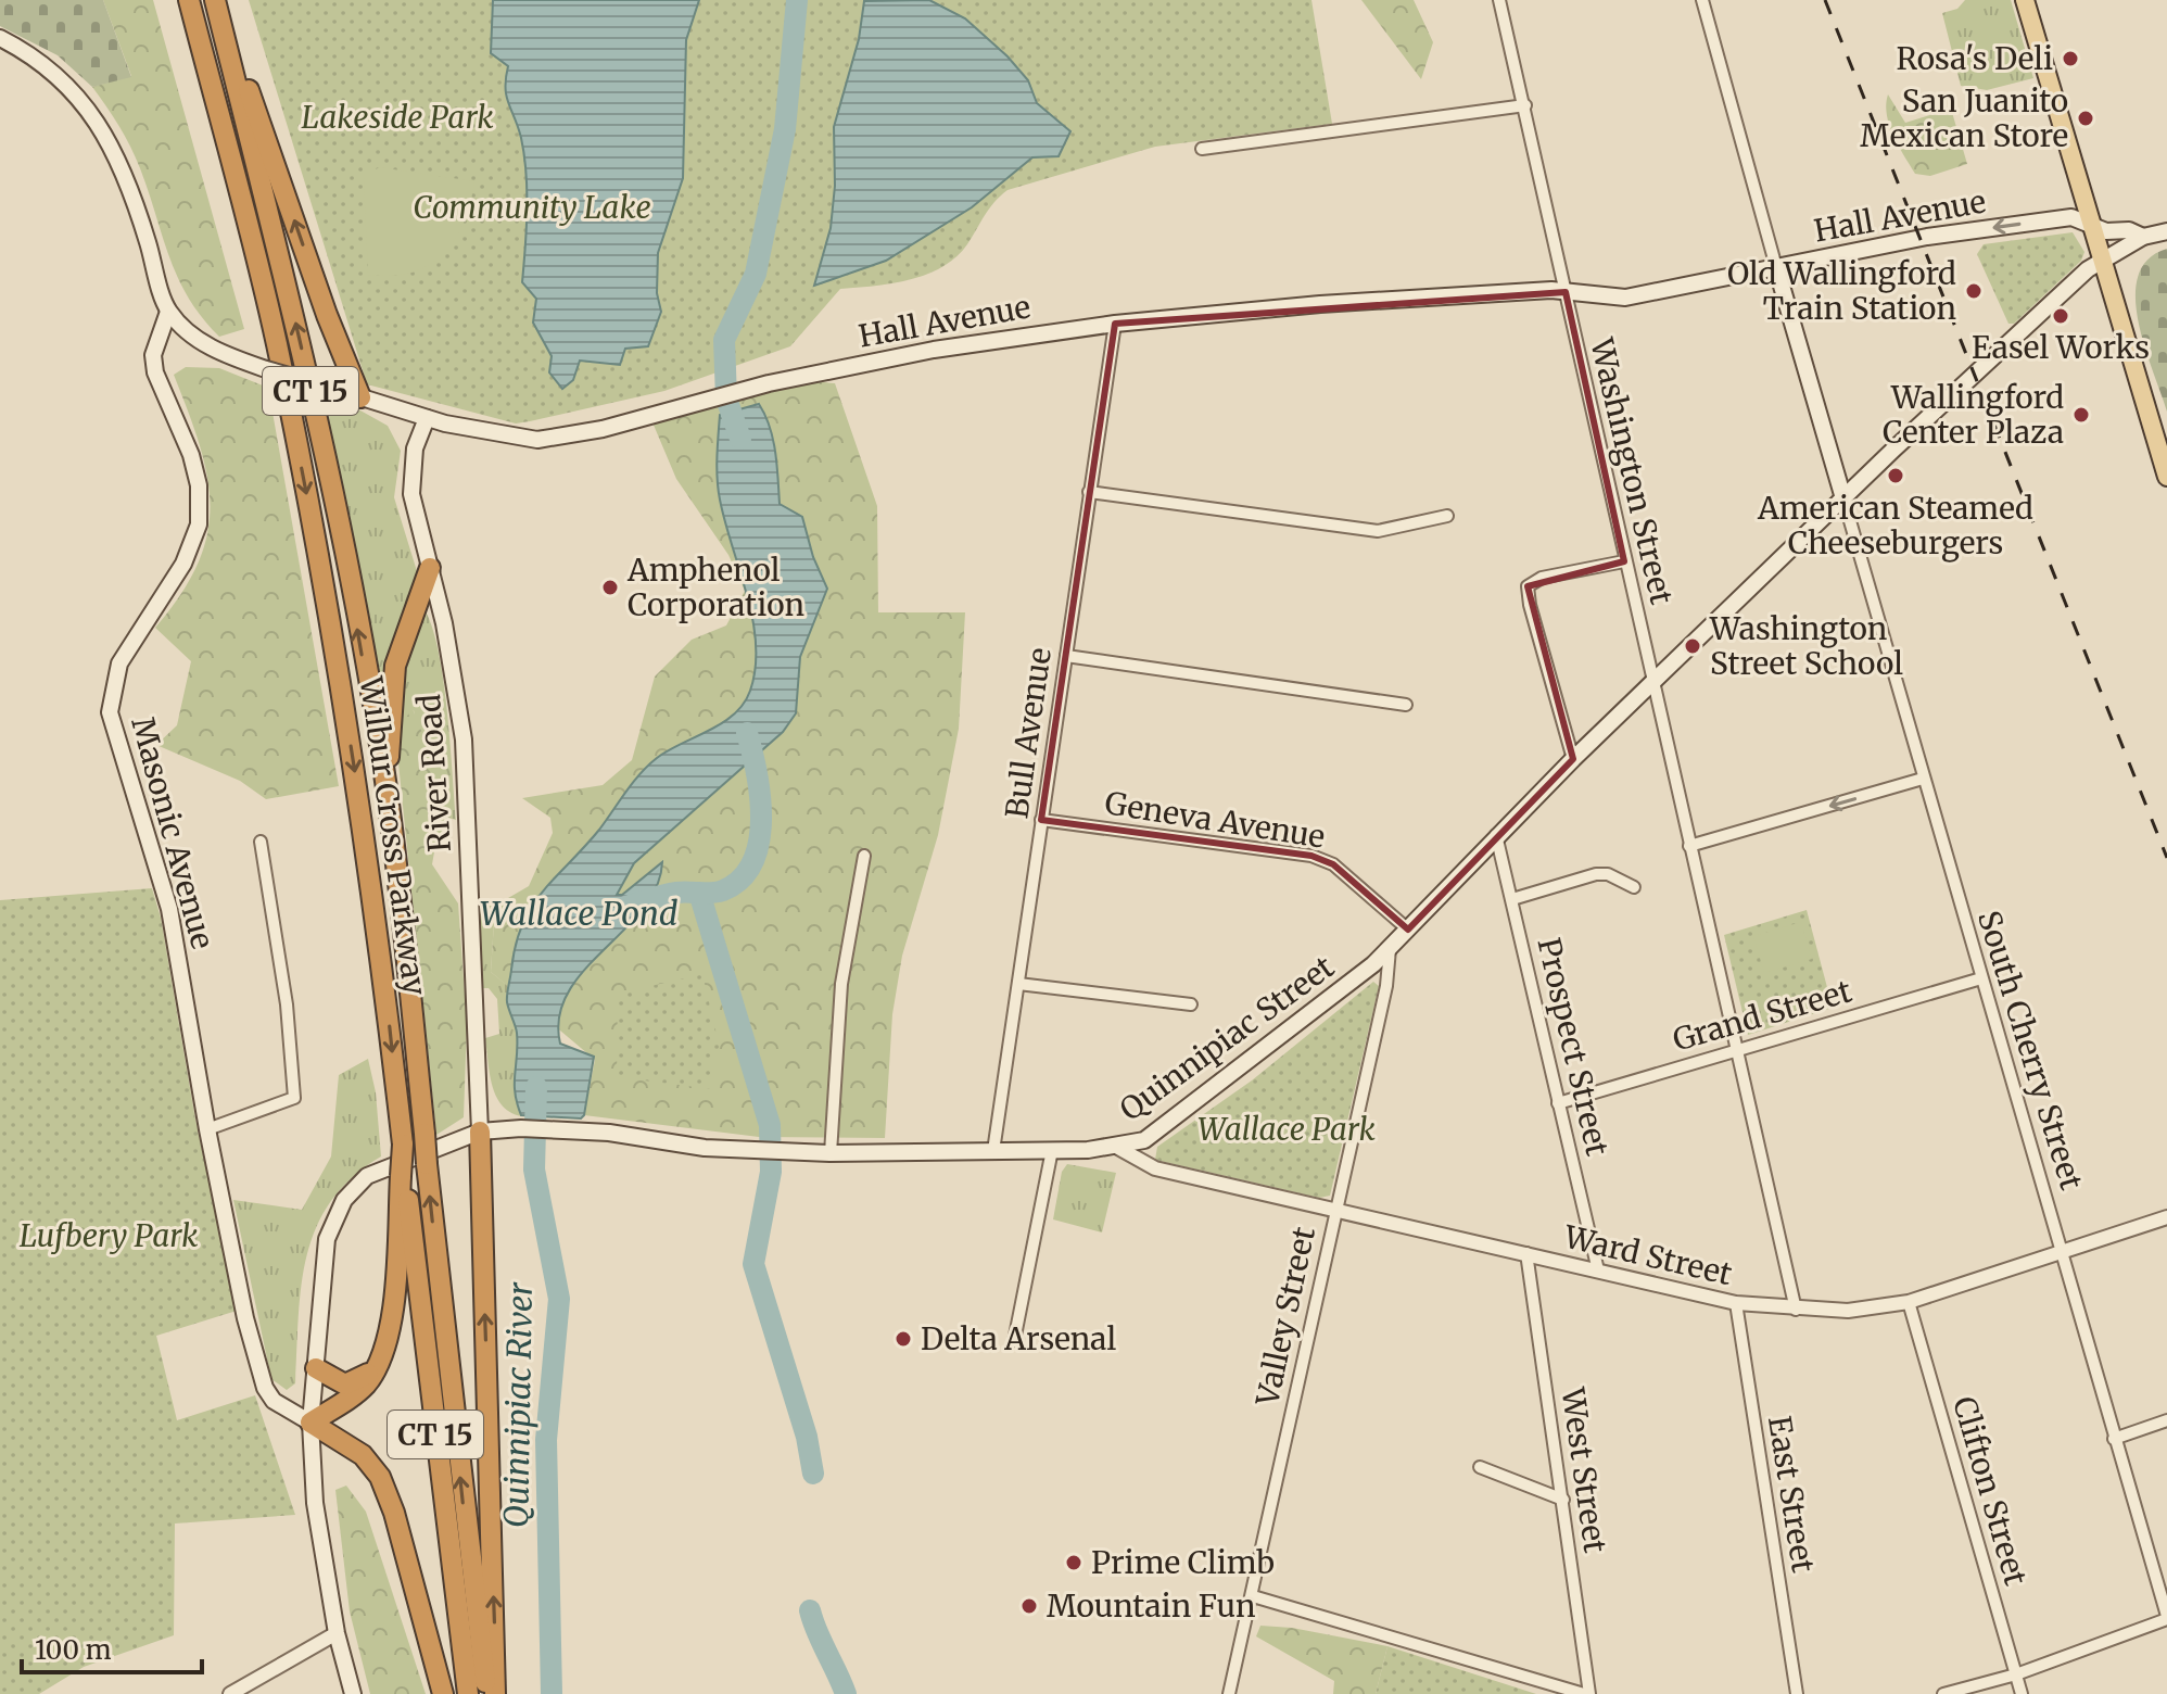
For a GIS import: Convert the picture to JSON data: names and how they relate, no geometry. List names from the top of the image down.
{
  "streets": {
    "highway": ["CT 15", "Wilbur Cross Parkway"],
    "main road": [
      "Hall Avenue",
      "River Road",
      "Masonic Avenue",
      "Quinnipiac Street"
    ],
    "street": [
      "Washington Street",
      "Bull Avenue",
      "Geneva Avenue",
      "Grand Street",
      "Prospect Street",
      "South Cherry Street",
      "Ward Street",
      "Valley Street",
      "West Street",
      "Clifton Street",
      "East Street"
    ]
  },
  "crossings": [
    ["Hall Avenue", "Washington Street"],
    ["Hall Avenue", "Bull Avenue"],
    ["Hall Avenue", "River Road"],
    ["Hall Avenue", "Masonic Avenue"],
    ["Hall Avenue", "Quinnipiac Street"],
    ["Washington Street", "Grand Street"],
    ["Washington Street", "Quinnipiac Street"],
    ["Washington Street", "Ward Street"],
    ["Bull Avenue", "Geneva Avenue"],
    ["Bull Avenue", "Quinnipiac Street"],
    ["River Road", "Quinnipiac Street"],
    ["Geneva Avenue", "Quinnipiac Street"],
    ["Masonic Avenue", "Quinnipiac Street"],
    ["Grand Street", "Prospect Street"],
    ["Grand Street", "South Cherry Street"],
    ["Quinnipiac Street", "Prospect Street"],
    ["Quinnipiac Street", "South Cherry Street"],
    ["Quinnipiac Street", "Ward Street"],
    ["Quinnipiac Street", "Valley Street"],
    ["Prospect Street", "Ward Street"],
    ["South Cherry Street", "Ward Street"],
    ["Ward Street", "Valley Street"],
    ["Ward Street", "West Street"],
    ["Ward Street", "Clifton Street"],
    ["Ward Street", "East Street"]
  ],
  "water": ["Wallace Pond", "Quinnipiac River"],
  "parks": [
    "Lakeside Park",
    "Community Lake",
    "Wallace Park",
    "Lufbery Park"
  ],
  "places": [
    "Rosa's Deli",
    "San Juanito Mexican Store",
    "Old Wallingford Train Station",
    "Easel Works",
    "Wallingford Center Plaza",
    "American Steamed Cheeseburgers",
    "Amphenol Corporation",
    "Washington Street School",
    "Delta Arsenal",
    "Prime Climb",
    "Mountain Fun"
  ],
  "scale_bar": "100 m"
}
